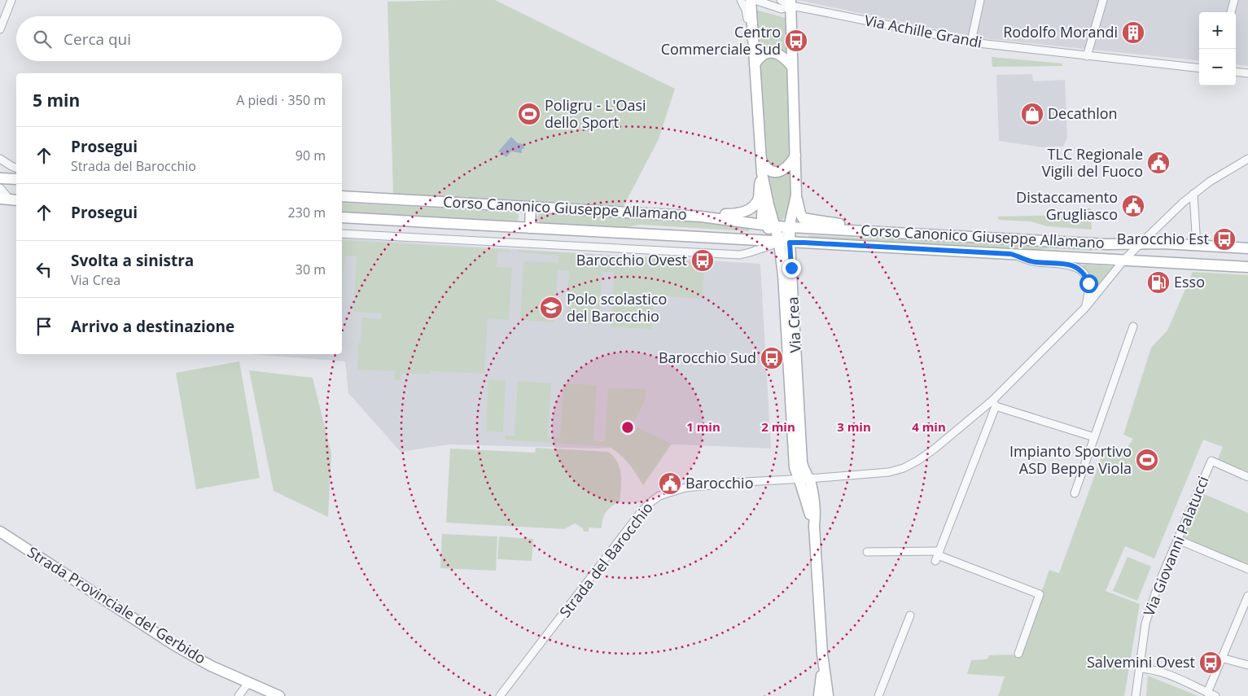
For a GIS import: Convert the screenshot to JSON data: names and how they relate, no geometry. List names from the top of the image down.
{
  "streets": {
    "main road": ["Corso Canonico Giuseppe Allamano", "Via Crea", "Strada Provinciale del Gerbido"],
    "street": ["Via Achille Grandi", "Via Giovanni Palatucci", "Strada del Barocchio"]
  },
  "crossings": [
    ["Via Achille Grandi", "Via Crea"],
    ["Corso Canonico Giuseppe Allamano", "Via Crea"],
    ["Corso Canonico Giuseppe Allamano", "Strada del Barocchio"],
    ["Via Crea", "Strada del Barocchio"]
  ],
  "places": {
    "building": ["Rodolfo Morandi"],
    "bus stop": [
      "Centro Commerciale Sud",
      "Barocchio Est",
      "Barocchio Ovest",
      "Barocchio Sud",
      "Salvemini Ovest"
    ],
    "sports": ["Poligru - L'Oasi dello Sport", "Impianto Sportivo ASD Beppe Viola"],
    "shop": ["Decathlon"],
    "public building": ["TLC Regionale Vigili del Fuoco", "Distaccamento Grugliasco", "Barocchio"],
    "fuel station": ["Esso"],
    "school or university": ["Polo scolastico del Barocchio"]
  },
  "page": {
    "map_buttons": ["+", "−"],
    "search": "Cerca qui",
    "heading": ["5 min", "A piedi · 350 m"],
    "list": [
      ["Prosegui", "Strada del Barocchio", "90 m"],
      ["Prosegui", "230 m"],
      ["Svolta a sinistra", "Via Crea", "30 m"],
      "Arrivo a destinazione"
    ]
  },
  "rings": [
    "1 min",
    "2 min",
    "3 min",
    "4 min"
  ]
}
